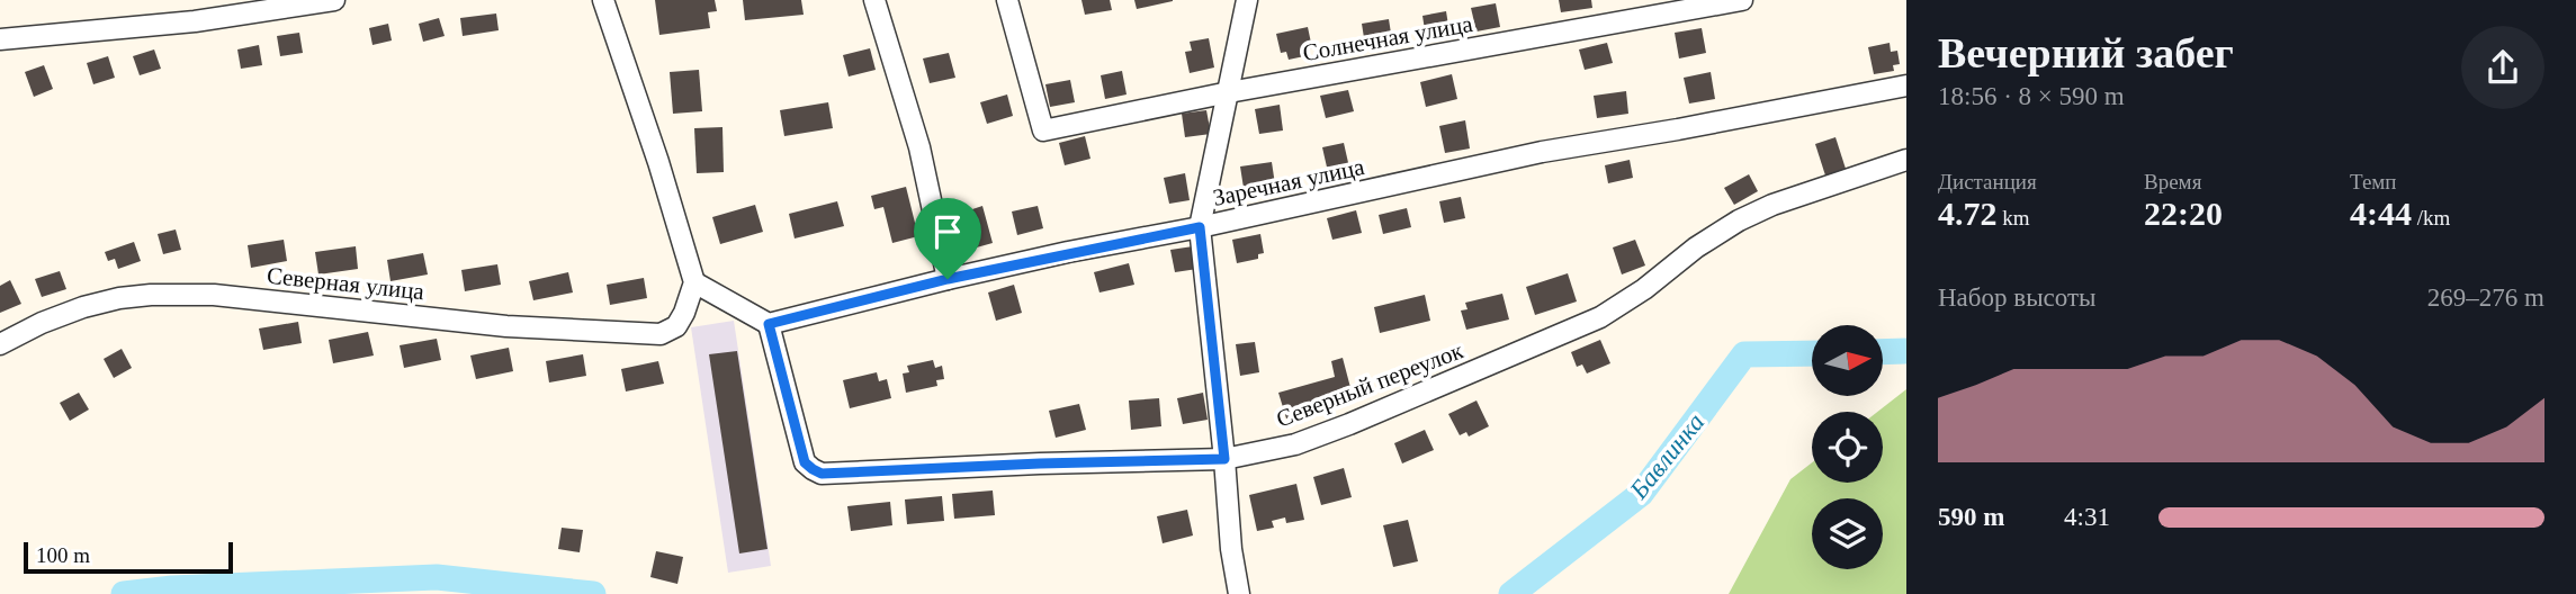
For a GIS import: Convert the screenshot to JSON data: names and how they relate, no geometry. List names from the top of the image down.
{
  "streets": {
    "street": [
      "Солнечная улица",
      "Заречная улица",
      "Северная улица",
      "Северный переулок"
    ]
  },
  "crossings": [
    ["Заречная улица", "Северный переулок"]
  ],
  "water": ["Бавлинка"],
  "scale_bar": "100 m",
  "north": "right",
  "page": {
    "heading": ["Вечерний забег", "18:56 · 8 × 590 m"],
    "stats": [
      ["Дистанция", "4.72 km"],
      ["Время", "22:20"],
      ["Темп", "4:44 /km"]
    ],
    "chart": ["Набор высоты", "269–276 m"],
    "list": [
      {
        "name": "590 m",
        "note": "4:31"
      }
    ],
    "scale": "100 m"
  }
}
